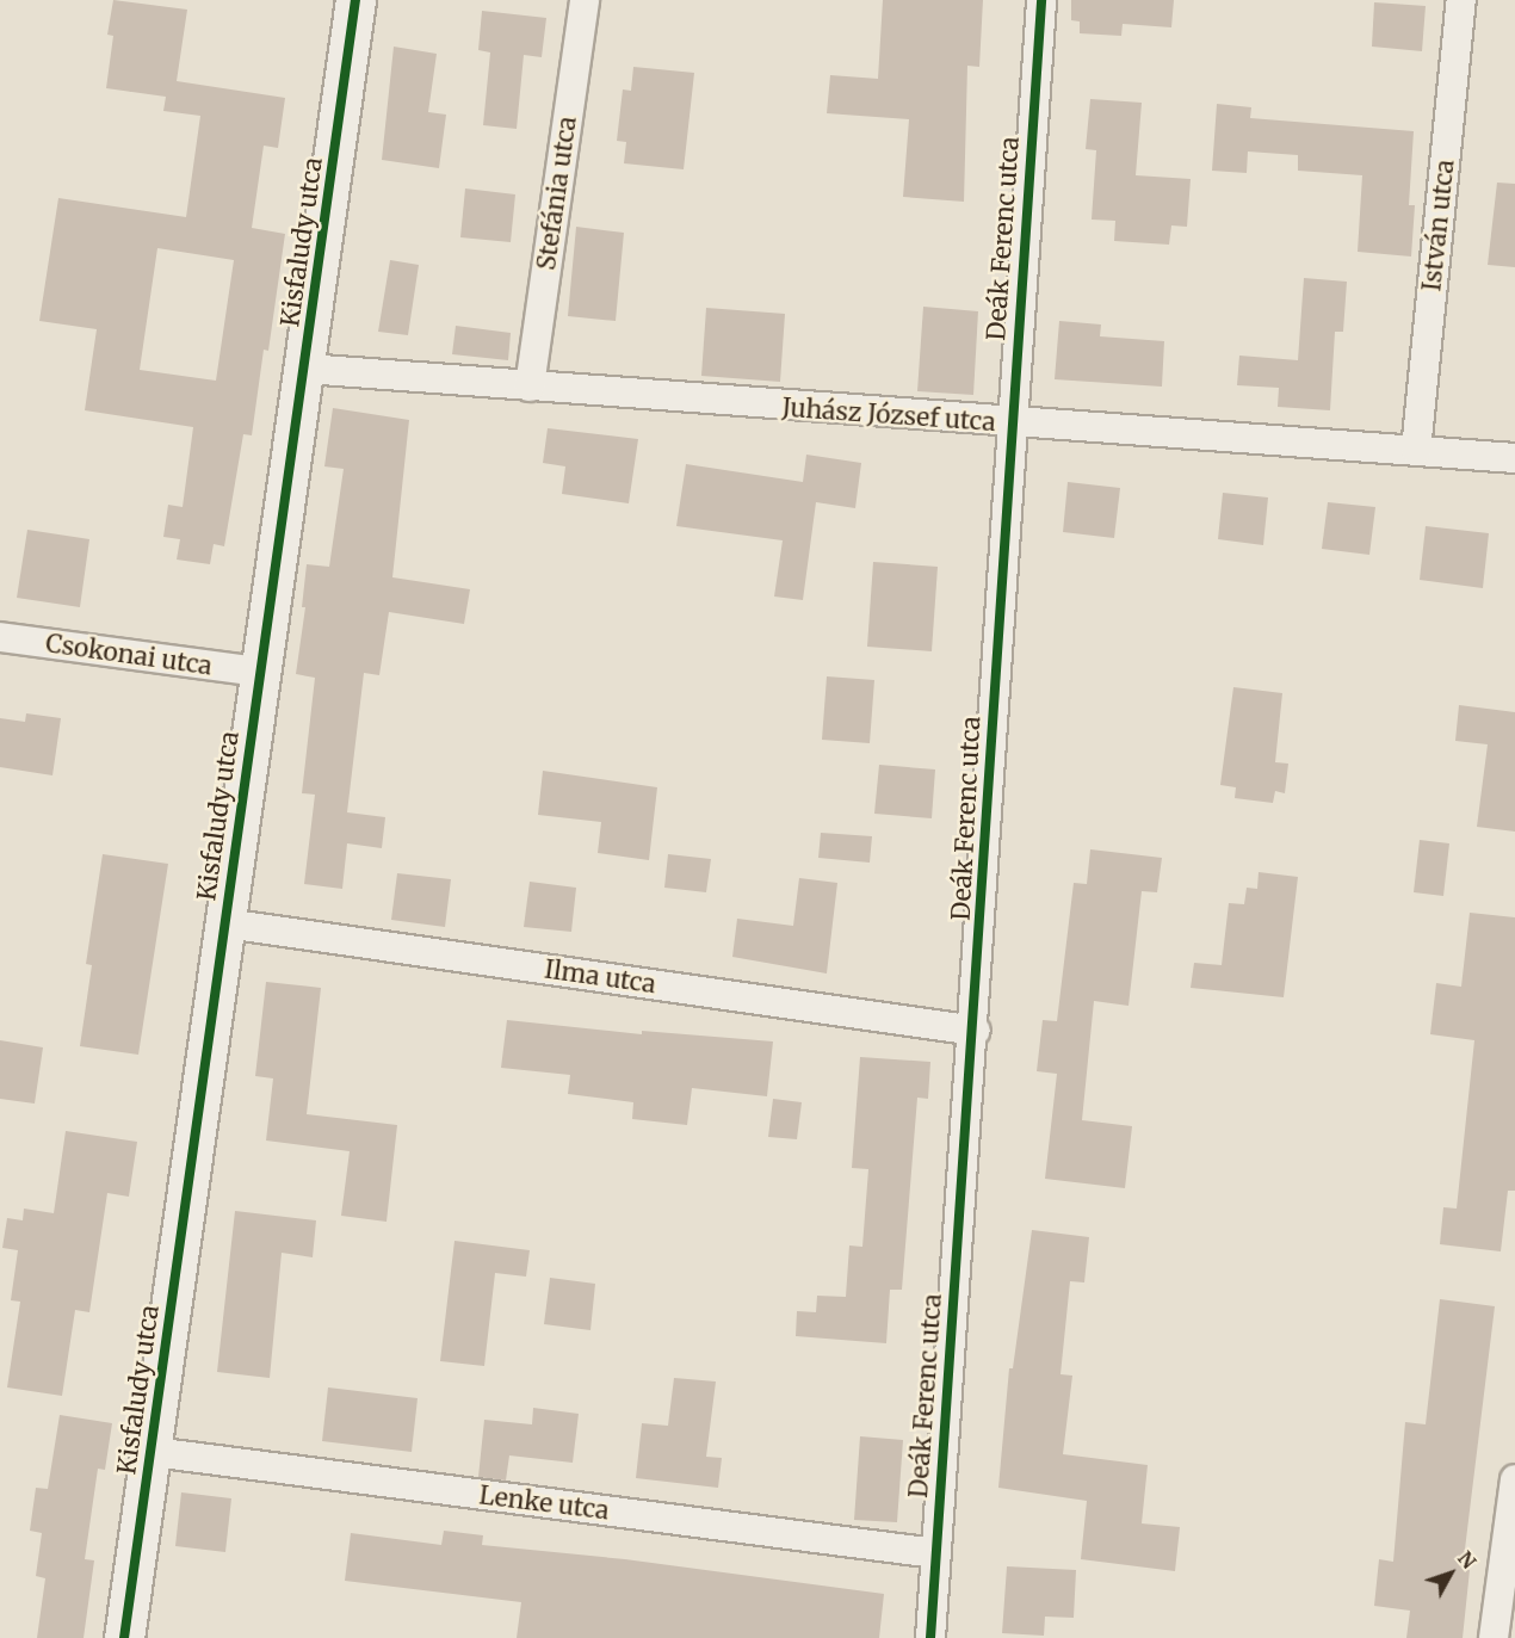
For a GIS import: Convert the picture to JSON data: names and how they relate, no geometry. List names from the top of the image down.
{
  "streets": {
    "street": [
      "Stefánia utca",
      "István utca",
      "Deák Ferenc utca",
      "Kisfaludy utca",
      "Juhász József utca",
      "Csokonai utca",
      "Ilma utca",
      "Lenke utca"
    ]
  },
  "crossings": [
    ["Stefánia utca", "Juhász József utca"],
    ["István utca", "Juhász József utca"],
    ["Deák Ferenc utca", "Juhász József utca"],
    ["Deák Ferenc utca", "Ilma utca"],
    ["Deák Ferenc utca", "Lenke utca"],
    ["Kisfaludy utca", "Juhász József utca"],
    ["Kisfaludy utca", "Csokonai utca"],
    ["Kisfaludy utca", "Ilma utca"],
    ["Kisfaludy utca", "Lenke utca"]
  ],
  "north": "top right"
}
